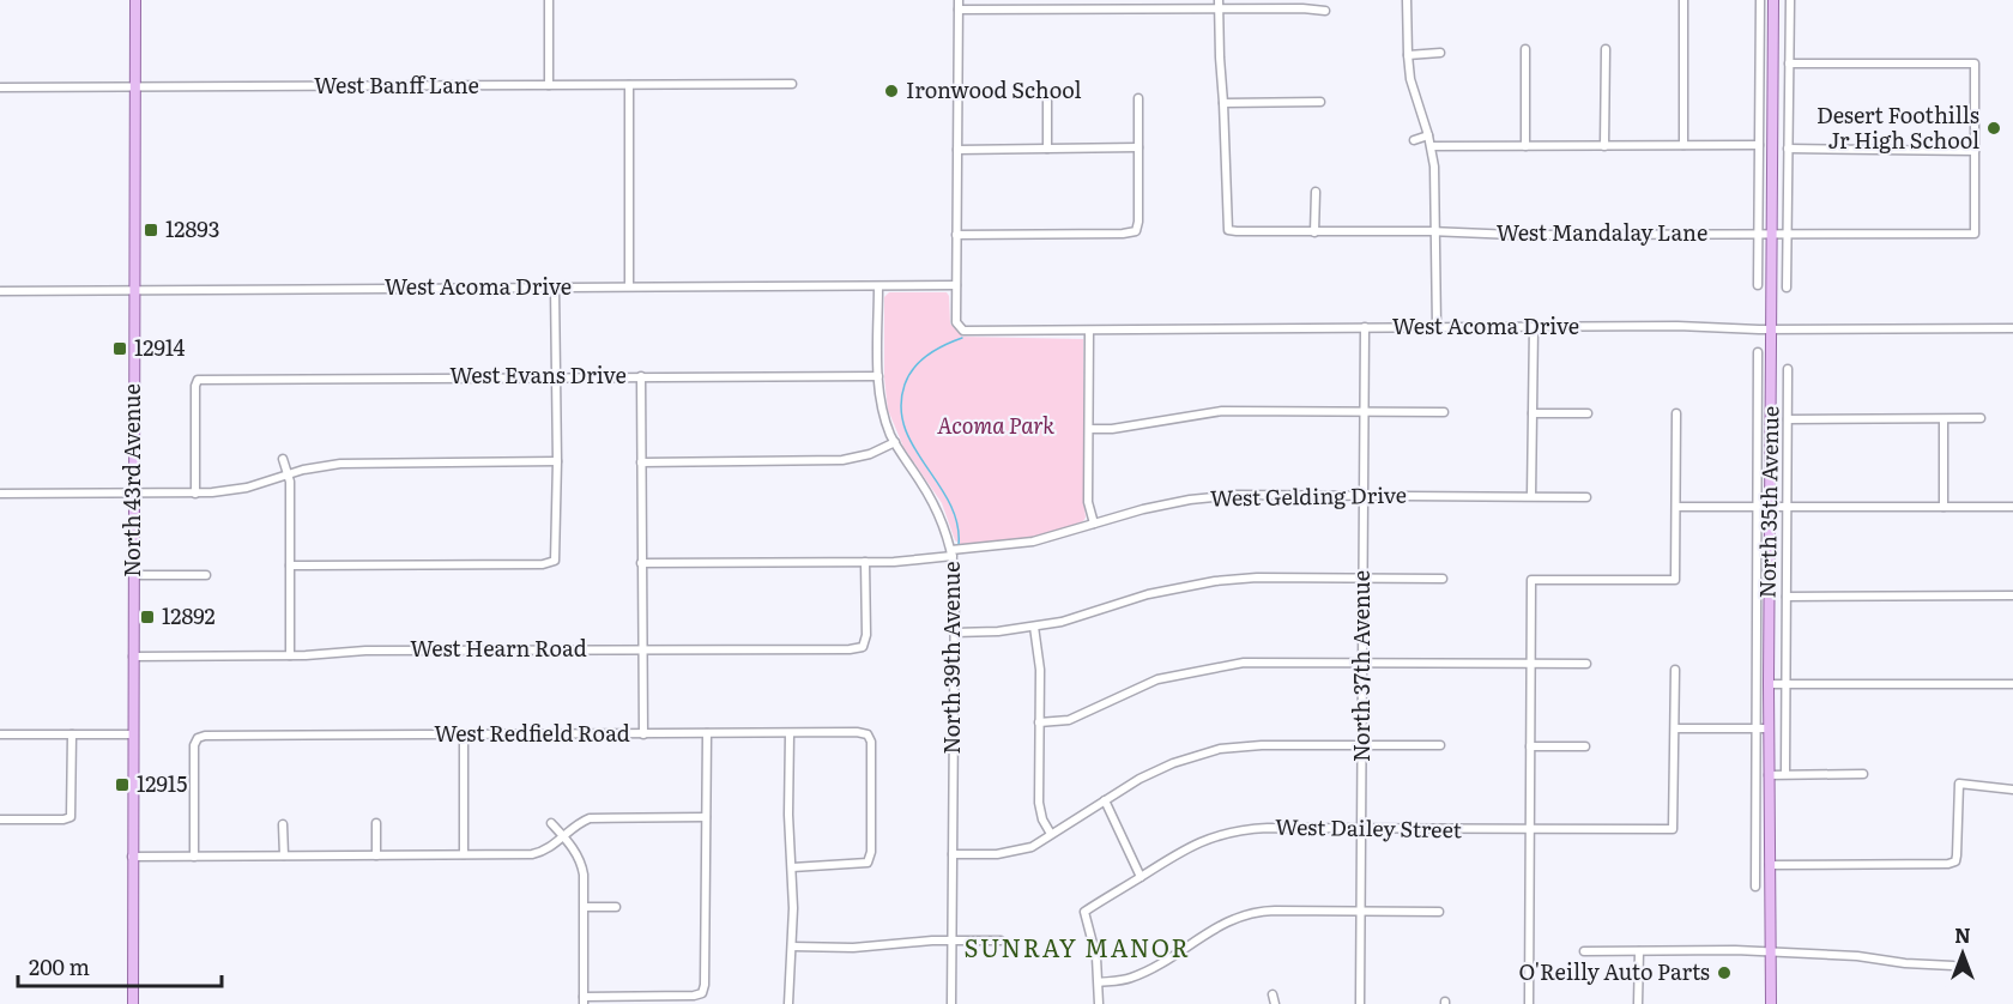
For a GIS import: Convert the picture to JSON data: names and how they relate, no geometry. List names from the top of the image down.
{
  "streets": {
    "main road": ["North 43rd Avenue", "North 35th Avenue"],
    "street": [
      "West Banff Lane",
      "West Mandalay Lane",
      "West Acoma Drive",
      "West Evans Drive",
      "West Gelding Drive",
      "West Hearn Road",
      "North 39th Avenue",
      "North 37th Avenue",
      "West Redfield Road",
      "West Dailey Street"
    ]
  },
  "crossings": [
    ["West Banff Lane", "North 43rd Avenue"],
    ["West Mandalay Lane", "North 35th Avenue"],
    ["West Acoma Drive", "North 43rd Avenue"],
    ["West Acoma Drive", "North 35th Avenue"],
    ["West Acoma Drive", "North 39th Avenue"],
    ["West Acoma Drive", "North 37th Avenue"],
    ["West Evans Drive", "North 39th Avenue"],
    ["North 43rd Avenue", "West Hearn Road"],
    ["West Gelding Drive", "West Hearn Road"],
    ["West Gelding Drive", "North 39th Avenue"],
    ["West Gelding Drive", "North 37th Avenue"],
    ["North 37th Avenue", "West Dailey Street"]
  ],
  "districts": ["SUNRAY MANOR"],
  "parks": ["Acoma Park"],
  "places": {
    "other": ["Ironwood School", "Desert Foothills Jr High School", "O'Reilly Auto Parts"],
    "transit": [
      "12893",
      "12914",
      "12892",
      "12915"
    ]
  },
  "scale_bar": "200 m",
  "north": "top"
}
